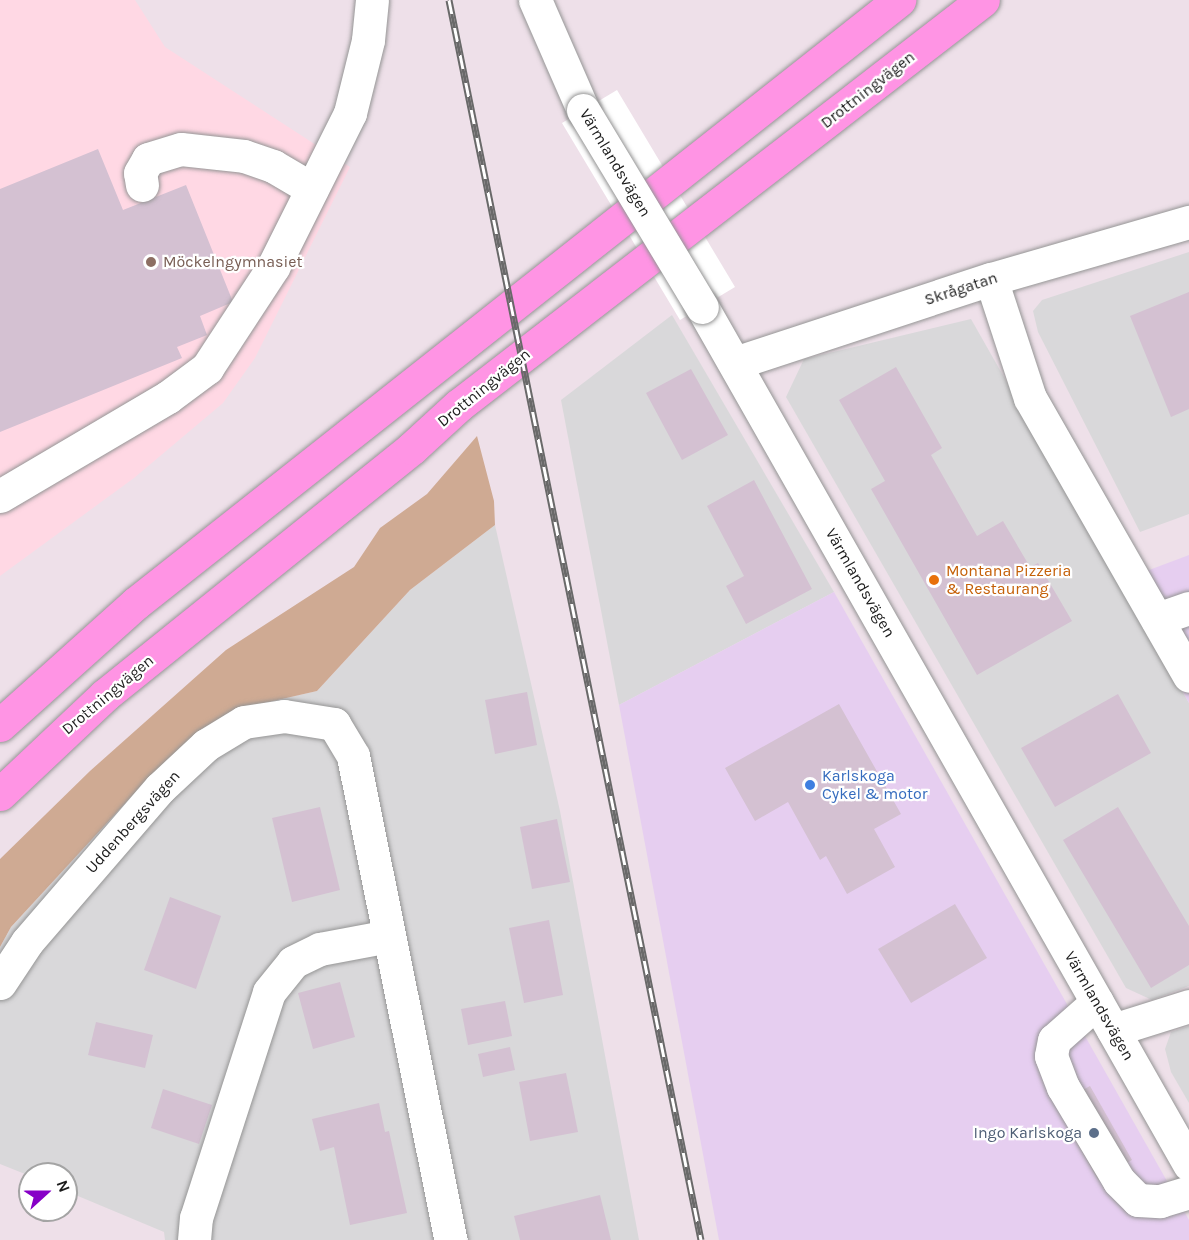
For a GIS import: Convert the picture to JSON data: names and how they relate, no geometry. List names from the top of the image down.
{
  "streets": {
    "main road": ["Drottningvägen"],
    "street": ["Värmlandsvägen", "Skrågatan", "Uddenbergsvägen"]
  },
  "crossings": [
    ["Värmlandsvägen", "Skrågatan"]
  ],
  "places": [
    "Möckelngymnasiet",
    "Montana Pizzeria & Restaurang",
    "Karlskoga Cykel & motor",
    "Ingo Karlskoga"
  ],
  "north": "right"
}
